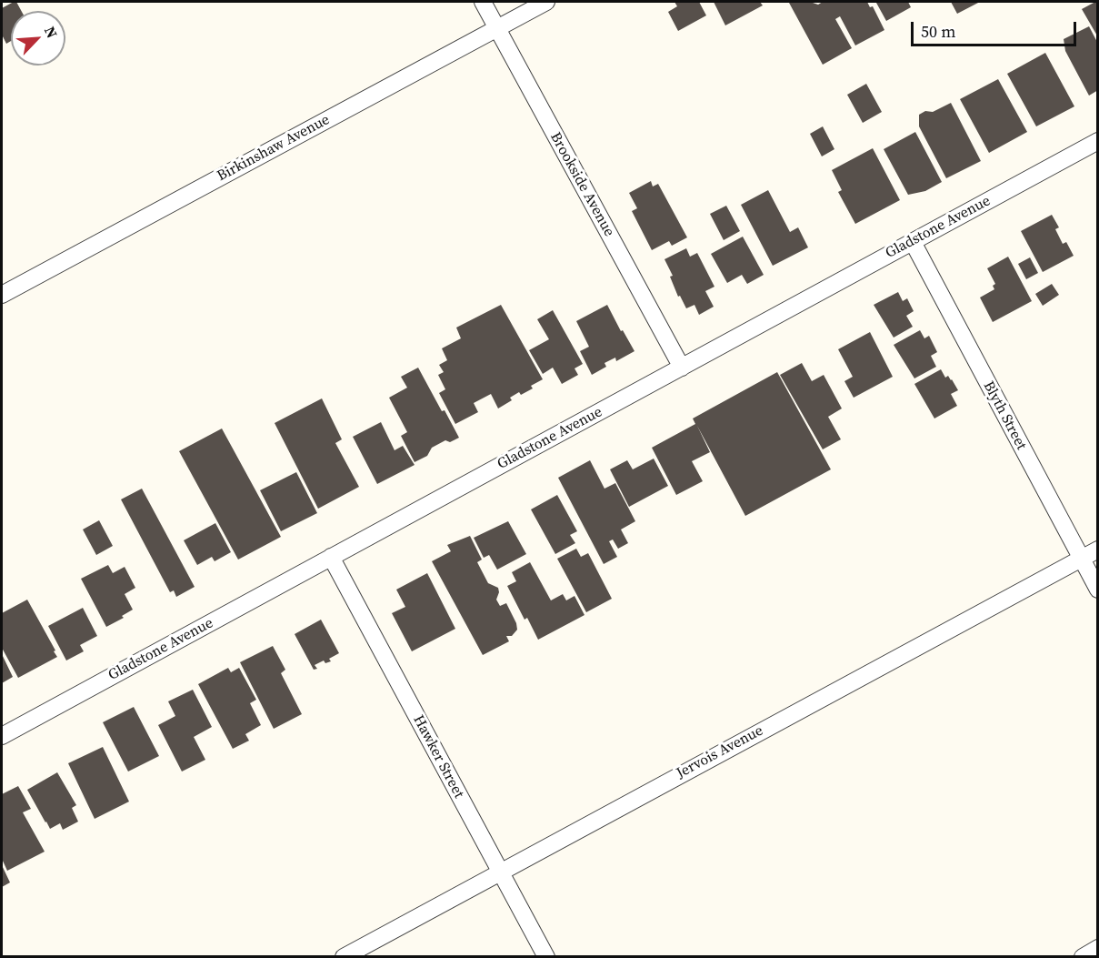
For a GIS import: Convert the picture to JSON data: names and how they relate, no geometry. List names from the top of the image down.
{
  "streets": {
    "street": [
      "Birkinshaw Avenue",
      "Brookside Avenue",
      "Gladstone Avenue",
      "Blyth Street",
      "Jervois Avenue",
      "Hawker Street"
    ]
  },
  "crossings": [
    ["Birkinshaw Avenue", "Brookside Avenue"],
    ["Brookside Avenue", "Gladstone Avenue"],
    ["Gladstone Avenue", "Blyth Street"],
    ["Gladstone Avenue", "Hawker Street"],
    ["Blyth Street", "Jervois Avenue"],
    ["Jervois Avenue", "Hawker Street"]
  ],
  "scale_bar": "50 m",
  "north": "top right"
}
